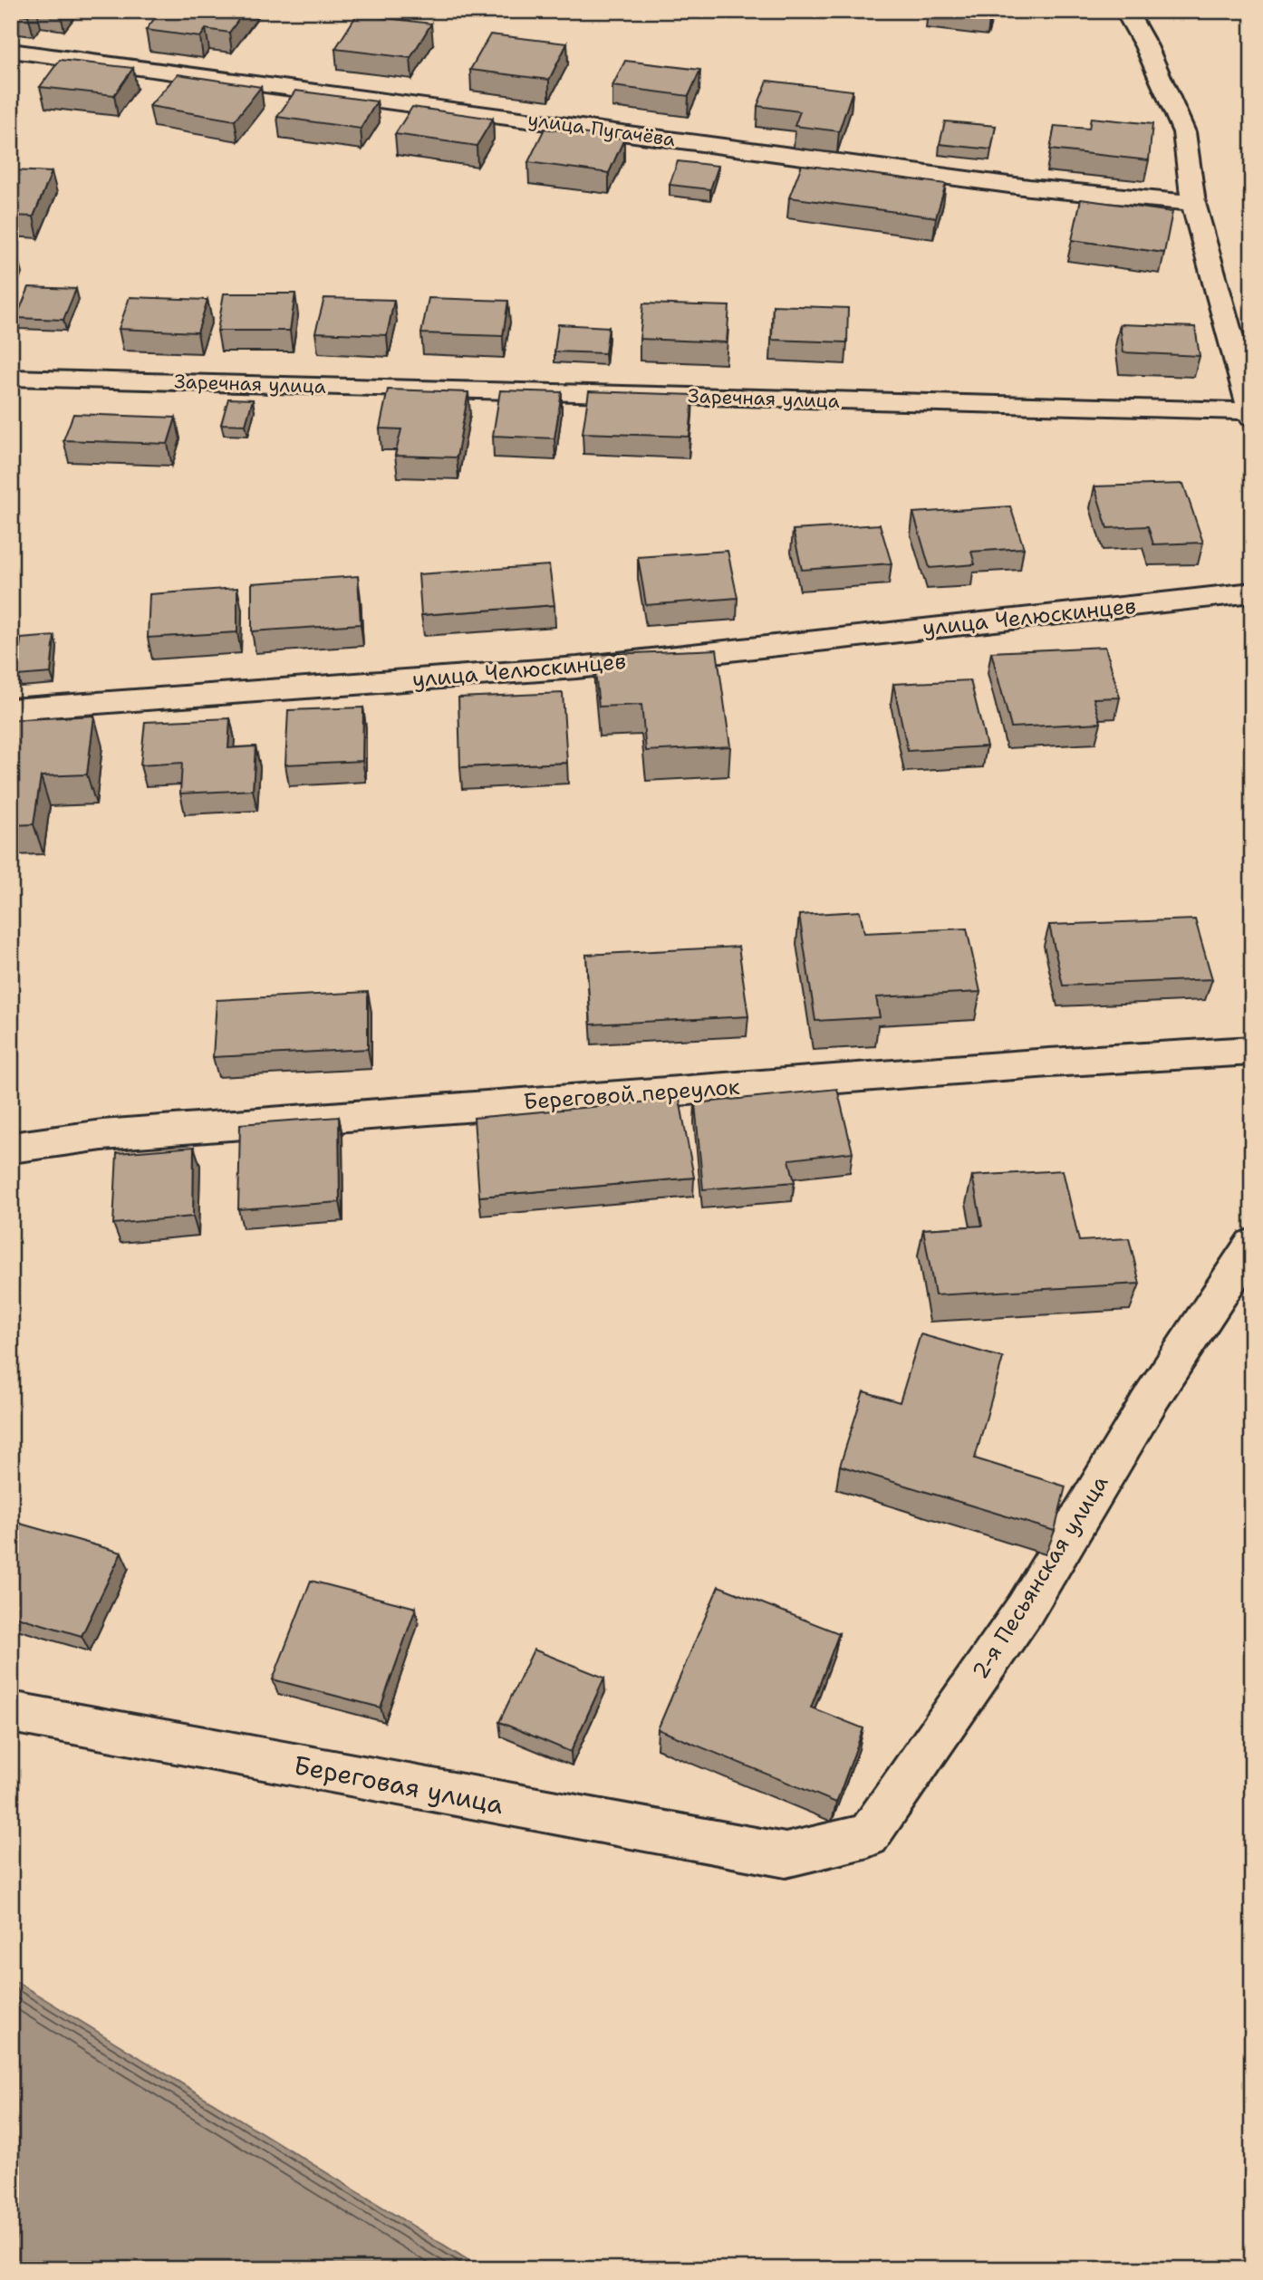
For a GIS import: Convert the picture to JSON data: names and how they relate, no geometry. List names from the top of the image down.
{
  "streets": {
    "street": [
      "улица Пугачёва",
      "Заречная улица",
      "улица Челюскинцев",
      "Береговой переулок",
      "2-я Песьянская улица",
      "Береговая улица"
    ]
  },
  "crossings": [
    ["2-я Песьянская улица", "Береговая улица"]
  ]
}
